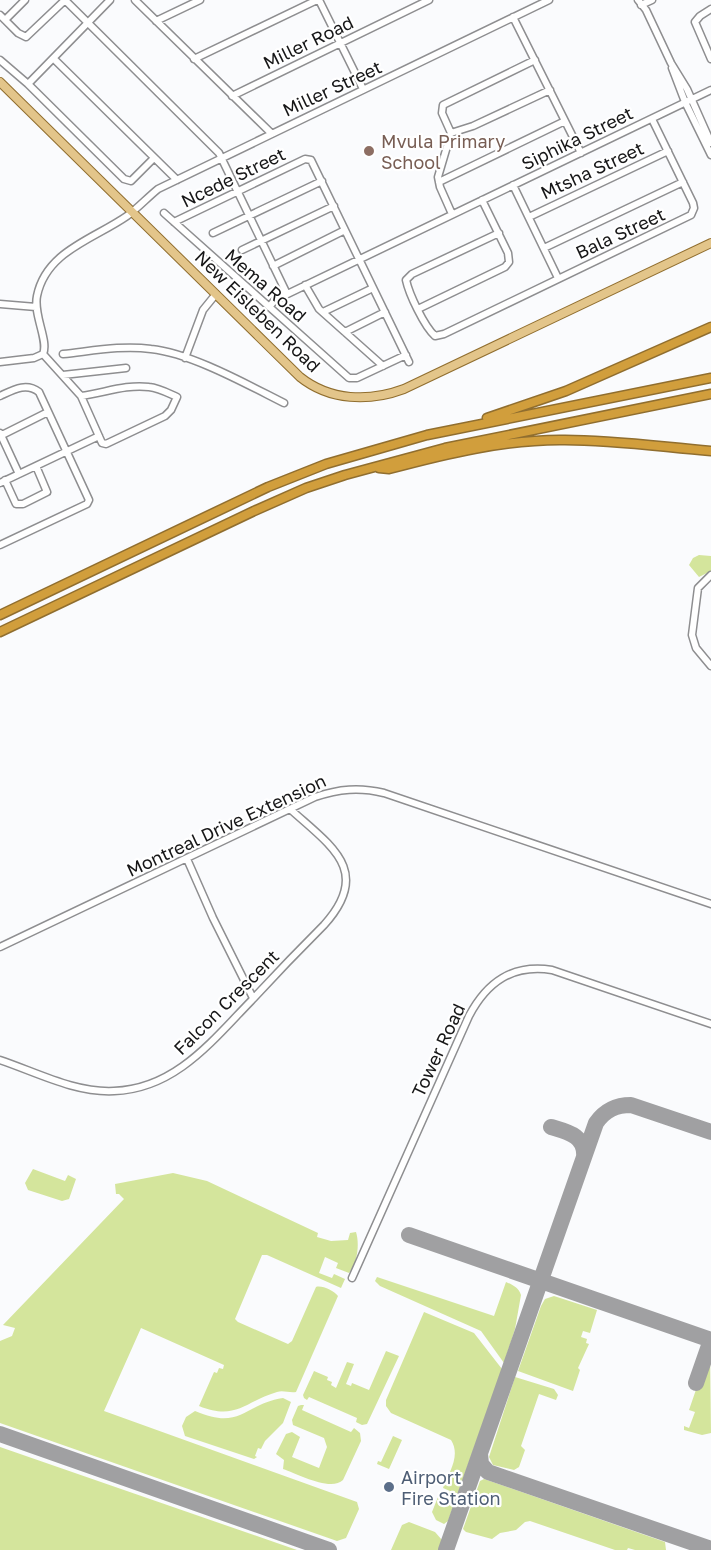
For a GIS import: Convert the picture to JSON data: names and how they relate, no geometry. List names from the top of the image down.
{
  "streets": {
    "main road": ["New Eisleben Road"],
    "street": [
      "Miller Road",
      "Miller Street",
      "Siphika Street",
      "Mtsha Street",
      "Ncede Street",
      "Bala Street",
      "Mema Road",
      "Montreal Drive Extension",
      "Falcon Crescent",
      "Tower Road"
    ]
  },
  "crossings": [
    ["Miller Street", "New Eisleben Road"],
    ["Siphika Street", "Mema Road"],
    ["Ncede Street", "Mema Road"],
    ["Montreal Drive Extension", "Falcon Crescent"]
  ],
  "places": ["Mvula Primary School", "Airport Fire Station"]
}
